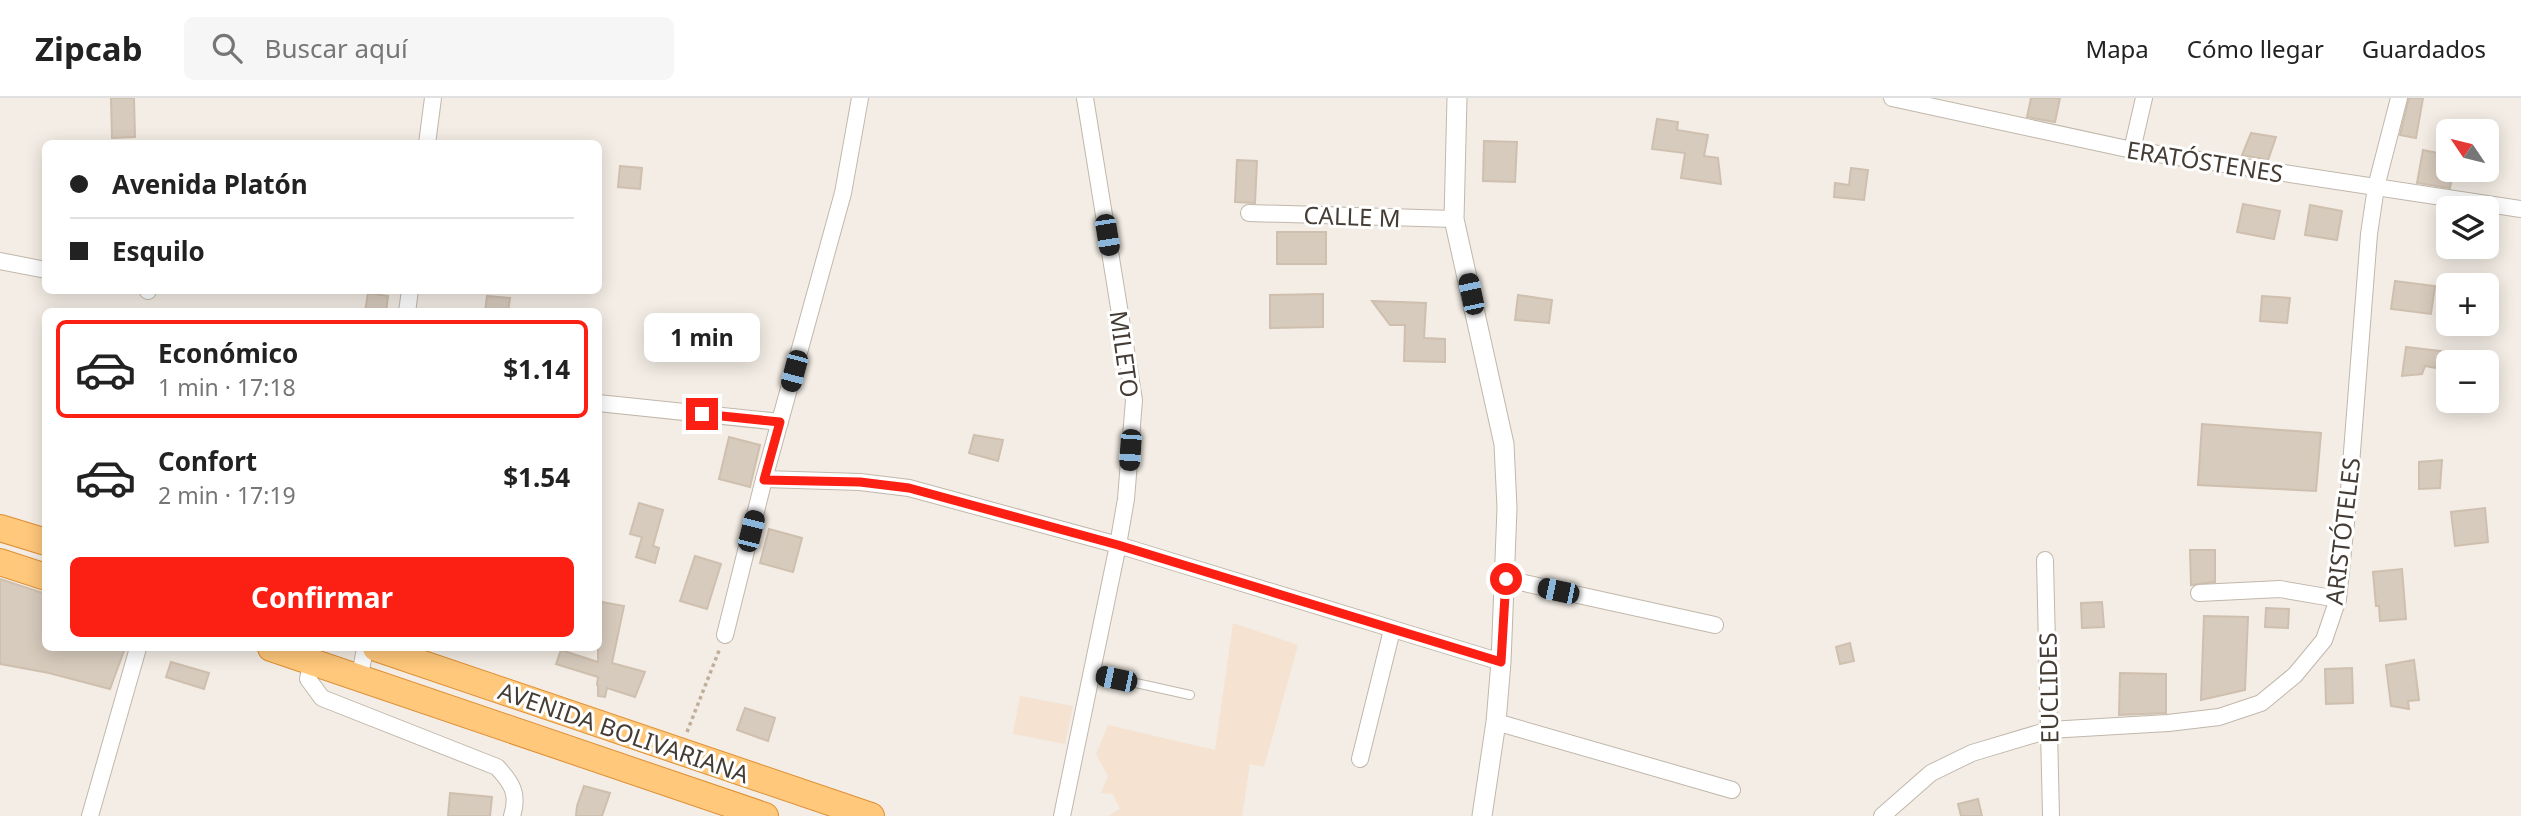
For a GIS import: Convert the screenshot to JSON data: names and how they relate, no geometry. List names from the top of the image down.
{
  "streets": {
    "highway": ["AVENIDA BOLIVARIANA"],
    "street": [
      "ERATÓSTENES",
      "CALLE M",
      "MILETO",
      "ARISTÓTELES",
      "EUCLIDES"
    ]
  },
  "crossings": [
    ["ERATÓSTENES", "ARISTÓTELES"],
    ["ARISTÓTELES", "EUCLIDES"]
  ],
  "north": "top left",
  "page": {
    "header": "Zipcab",
    "search": "Buscar aquí",
    "nav": ["Mapa", "Cómo llegar", "Guardados"],
    "map_buttons": ["+", "−"],
    "banner": ["Avenida Platón", "Esquilo"],
    "bubble": "1 min",
    "list": [
      {
        "name": "Económico",
        "note": "1 min · 17:18",
        "value": "$1.14"
      },
      {
        "name": "Confort",
        "note": "2 min · 17:19",
        "value": "$1.54"
      }
    ],
    "buttons": "Confirmar"
  }
}
